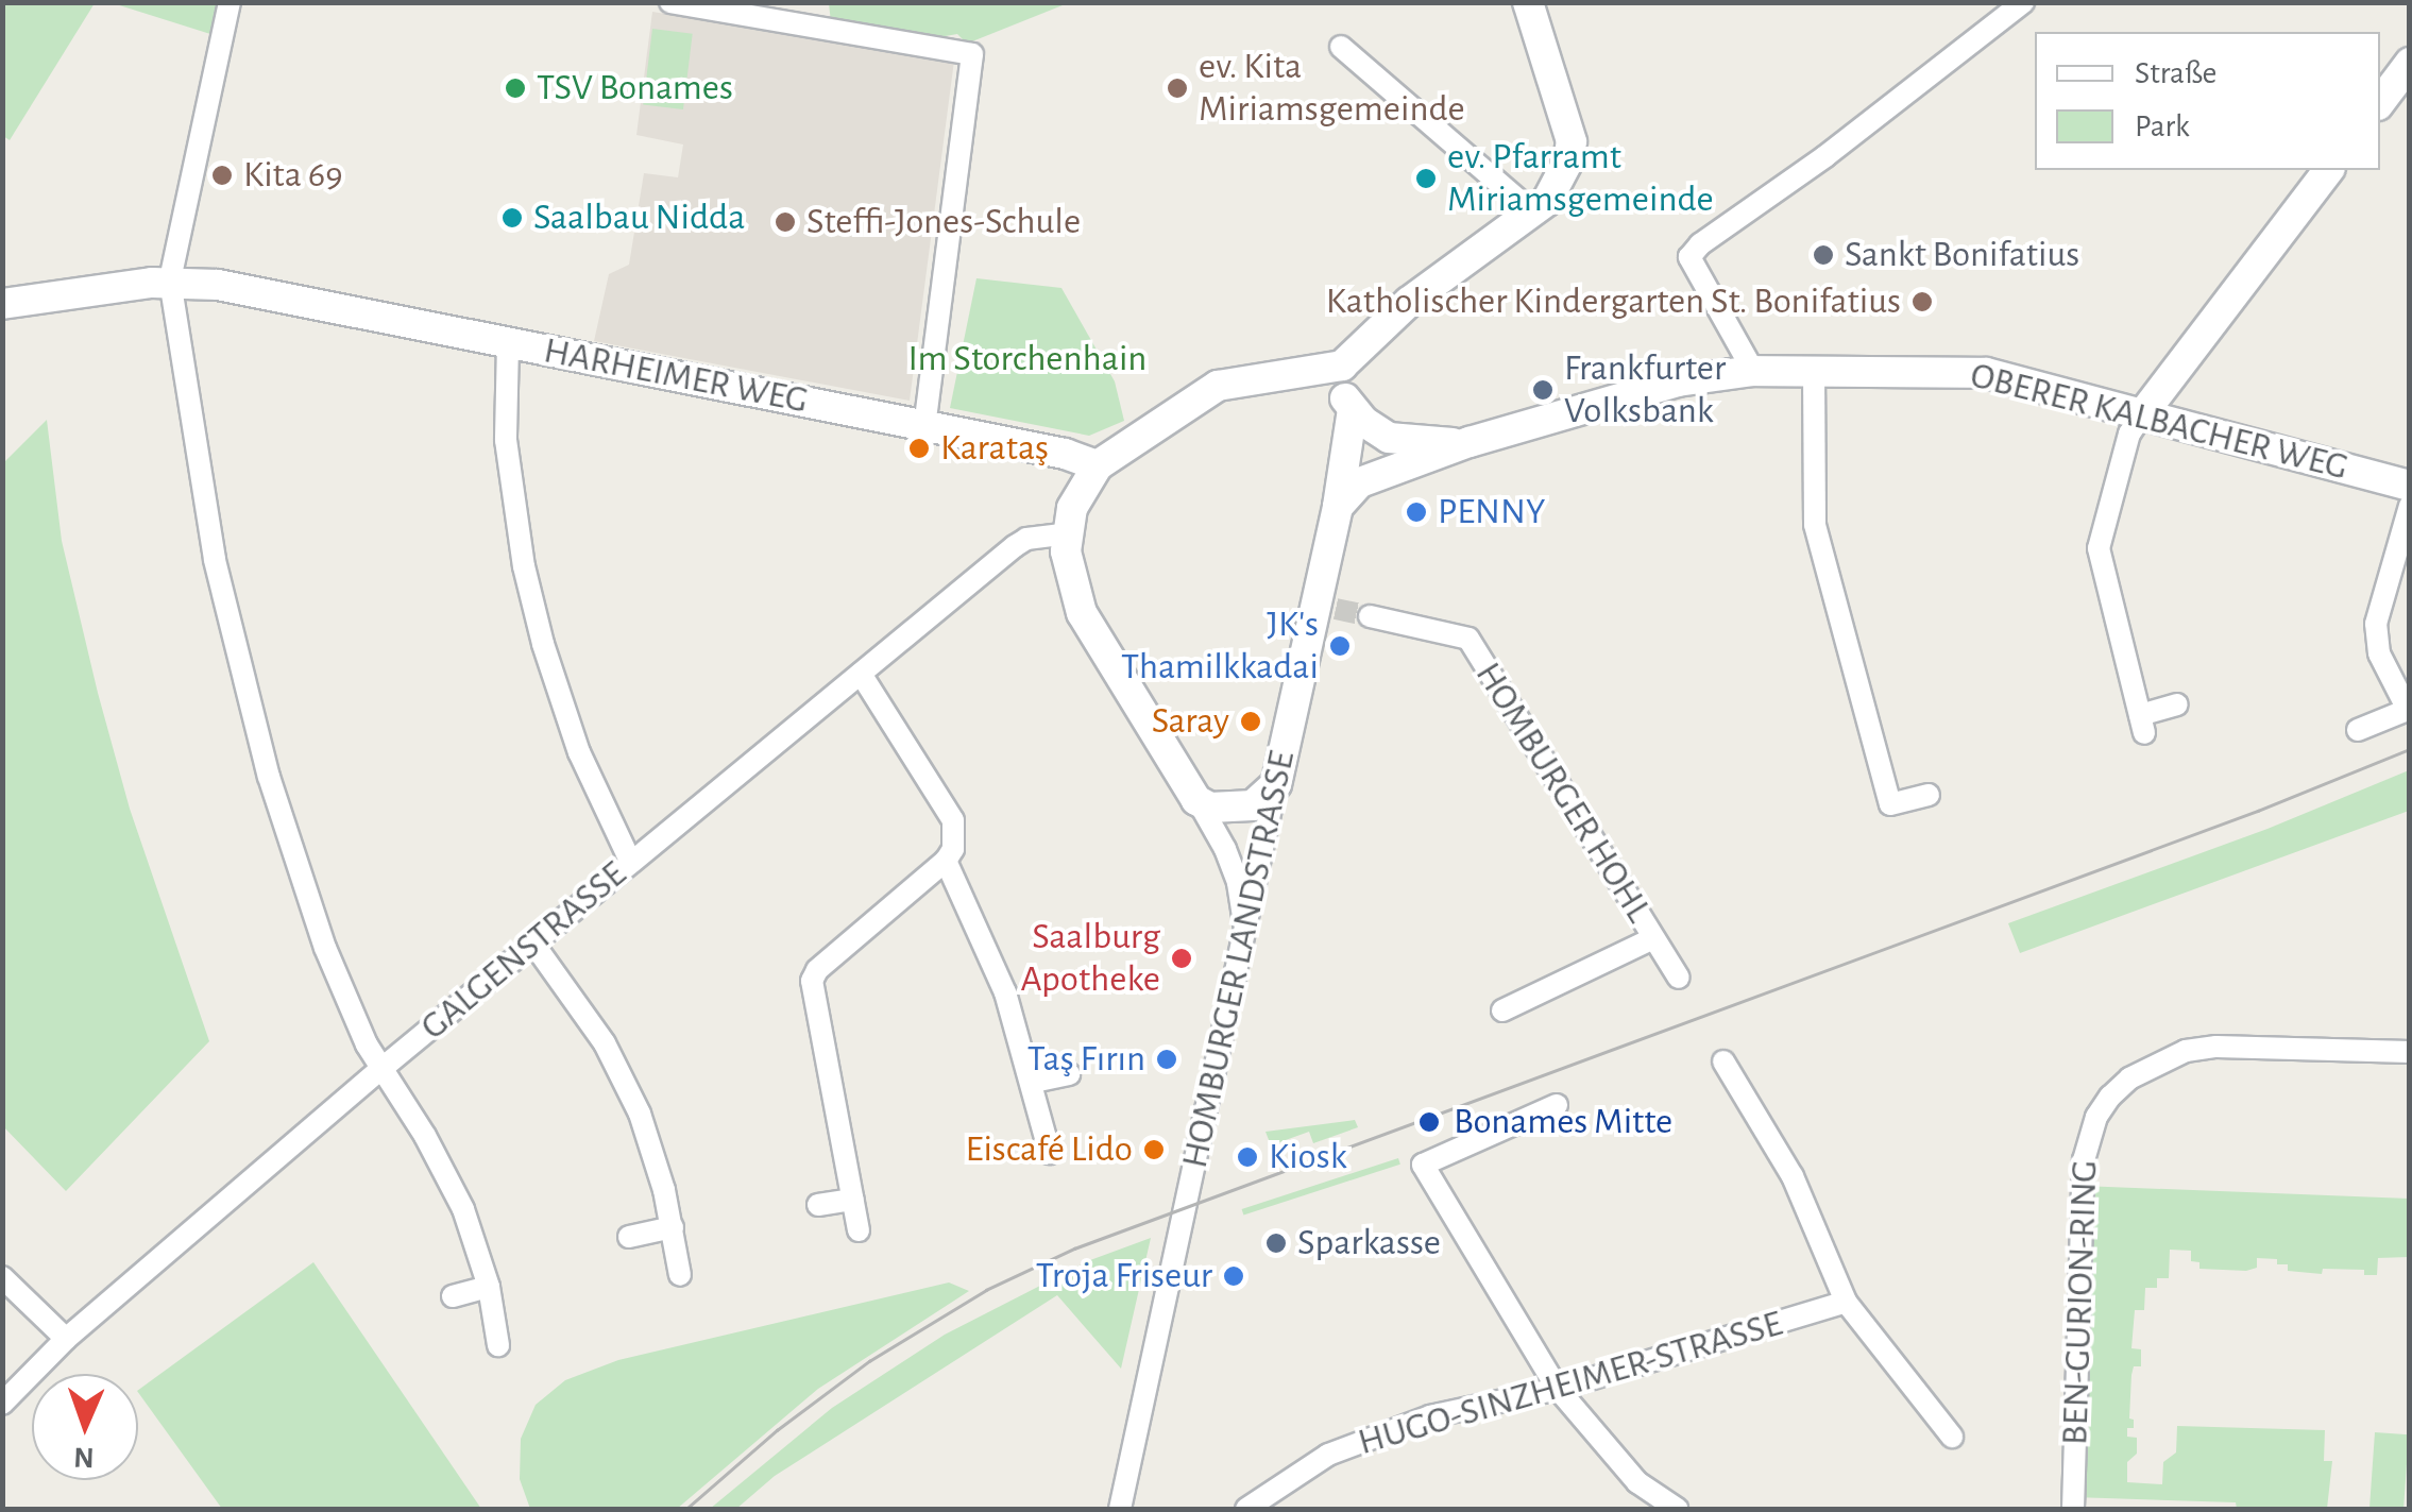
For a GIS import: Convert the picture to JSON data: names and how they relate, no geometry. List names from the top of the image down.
{
  "streets": {
    "street": [
      "HARHEIMER WEG",
      "OBERER KALBACHER WEG",
      "HOMBURGER HOHL",
      "GALGENSTRASSE",
      "HOMBURGER LANDSTRASSE",
      "BEN-GURION-RING",
      "HUGO-SINZHEIMER-STRASSE"
    ]
  },
  "crossings": [
    ["OBERER KALBACHER WEG", "HOMBURGER LANDSTRASSE"]
  ],
  "parks": ["Im Storchenhain"],
  "places": [
    "TSV Bonames",
    "ev. Kita Miriamsgemeinde",
    "Kita 69",
    "ev. Pfarramt Miriamsgemeinde",
    "Saalbau Nidda",
    "Steffi-Jones-Schule",
    "Sankt Bonifatius",
    "Katholischer Kindergarten St. Bonifatius",
    "Frankfurter Volksbank",
    "Karataş",
    "PENNY",
    "JK's Thamilkkadai",
    "Saray",
    "Saalburg Apotheke",
    "Taş Fırın",
    "Bonames Mitte",
    "Eiscafé Lido",
    "Kiosk",
    "Sparkasse",
    "Troja Friseur"
  ],
  "legend": ["Straße", "Park"],
  "north": "bottom"
}
